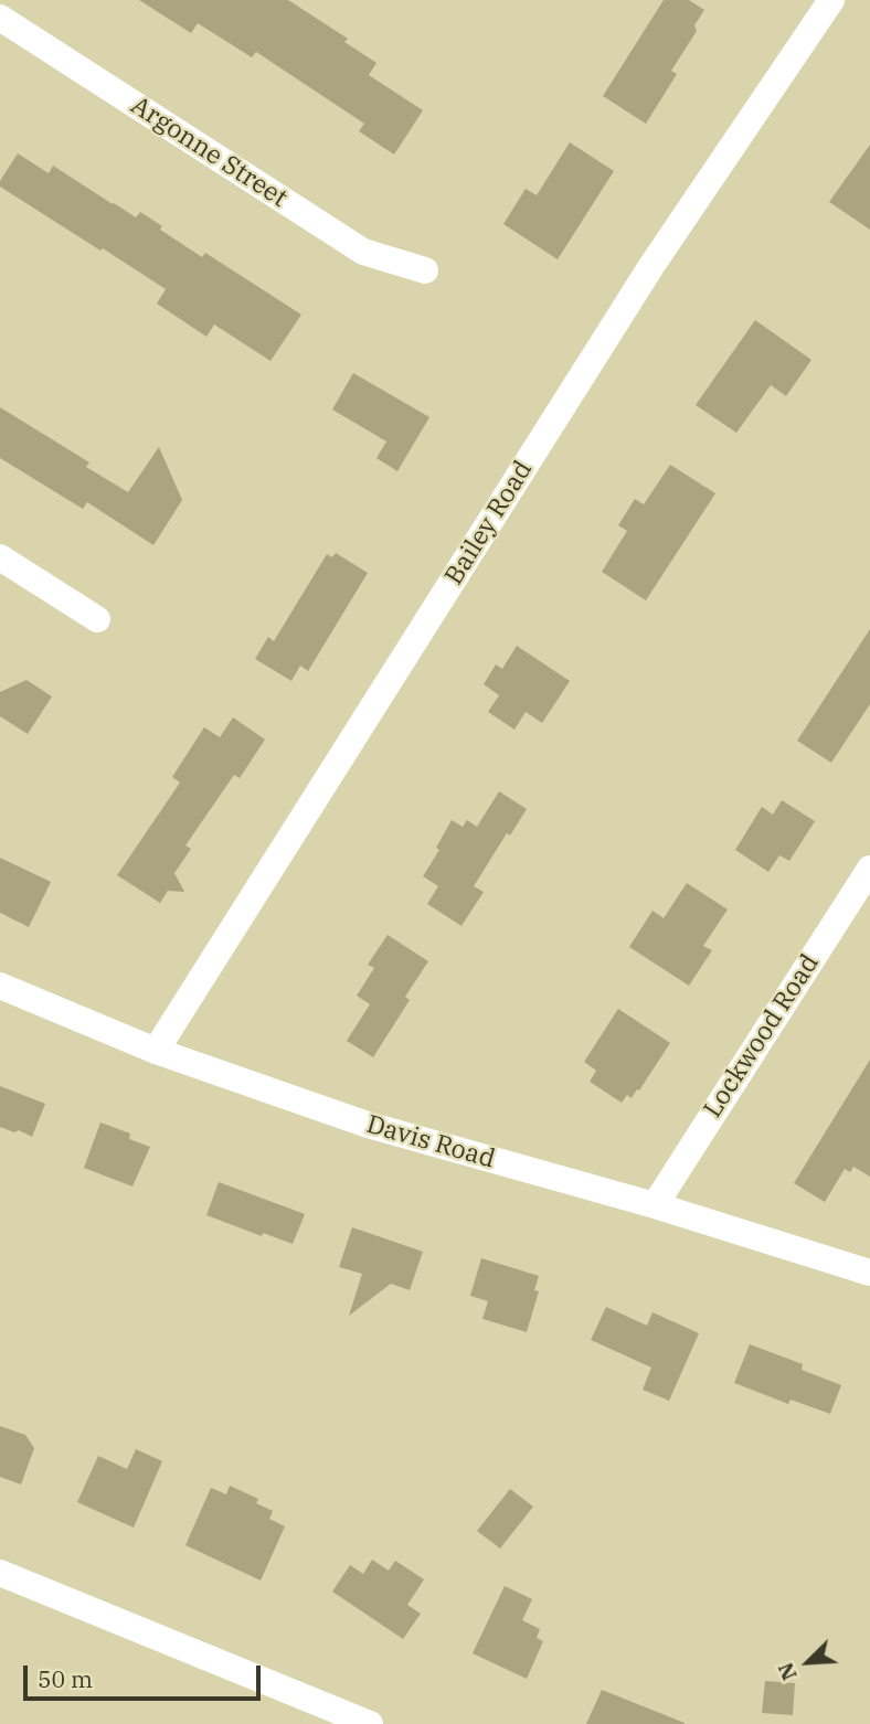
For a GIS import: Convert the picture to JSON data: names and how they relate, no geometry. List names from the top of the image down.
{
  "streets": {
    "street": [
      "Argonne Street",
      "Bailey Road",
      "Lockwood Road",
      "Davis Road"
    ]
  },
  "crossings": [
    ["Bailey Road", "Davis Road"],
    ["Lockwood Road", "Davis Road"]
  ],
  "scale_bar": "50 m",
  "north": "bottom left"
}
